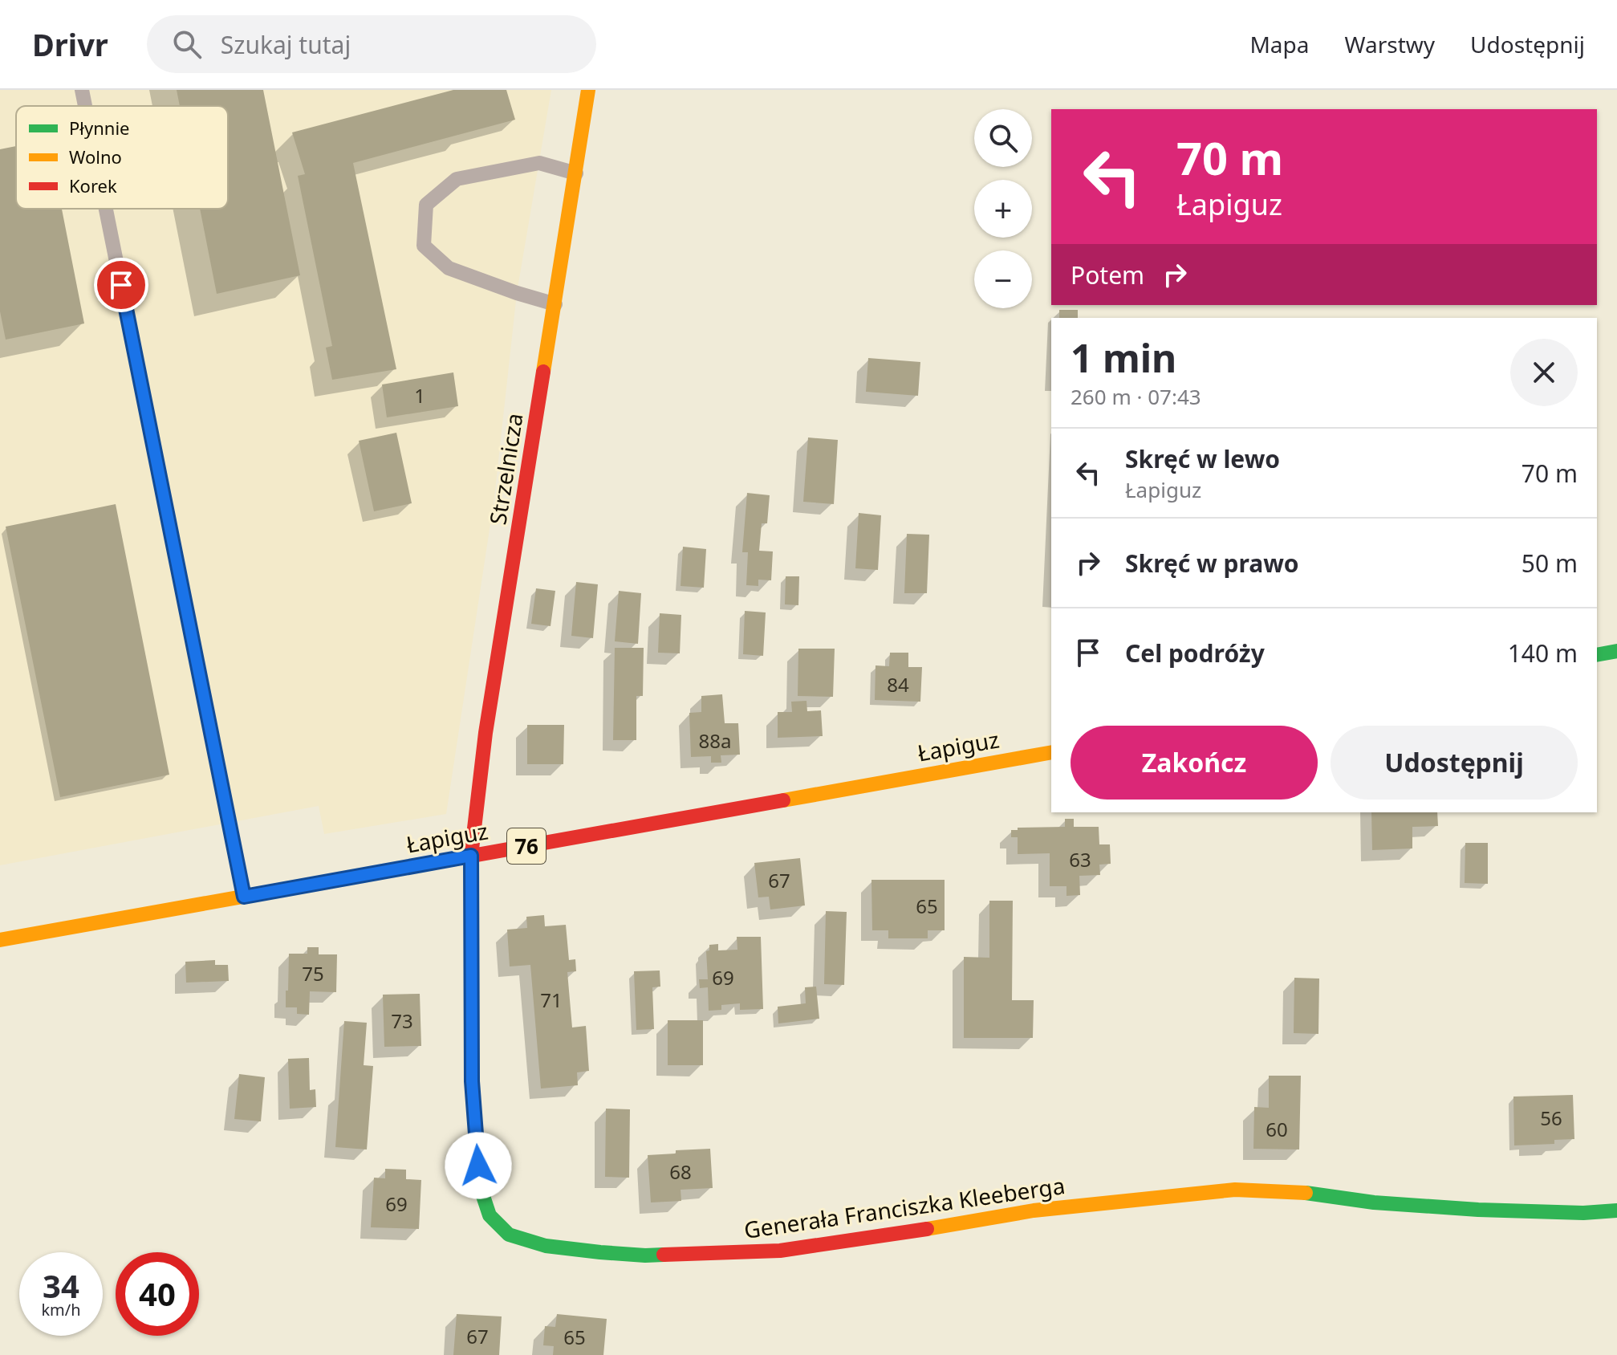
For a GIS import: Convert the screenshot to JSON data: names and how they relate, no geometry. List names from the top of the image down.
{
  "streets": {
    "street": [
      "Strzelnicza",
      "Łapiguz",
      "76",
      "Generała Franciszka Kleeberga"
    ]
  },
  "crossings": [
    ["Strzelnicza", "Łapiguz"],
    ["Strzelnicza", "Generała Franciszka Kleeberga"],
    ["Łapiguz", "Generała Franciszka Kleeberga"]
  ],
  "house_numbers": [
    "1",
    "84",
    "88a",
    "63",
    "67",
    "65",
    "75",
    "69",
    "71",
    "73",
    "56",
    "60",
    "68",
    "69",
    "67",
    "65"
  ],
  "legend": ["Płynnie", "Wolno", "Korek"],
  "page": {
    "header": "Drivr",
    "search": "Szukaj tutaj",
    "nav": ["Mapa", "Warstwy", "Udostępnij"],
    "map_buttons": ["+", "−"],
    "turn": ["70 m", "Łapiguz"],
    "then": "Potem",
    "heading": ["1 min", "260 m · 07:43"],
    "list": [
      {
        "name": "Skręć w lewo",
        "note": "Łapiguz",
        "value": "70 m"
      },
      {
        "name": "Skręć w prawo",
        "value": "50 m"
      },
      {
        "name": "Cel podróży",
        "value": "140 m"
      }
    ],
    "buttons": ["Zakończ", "Udostępnij"],
    "speed": "34 km/h",
    "limit": "40"
  }
}
